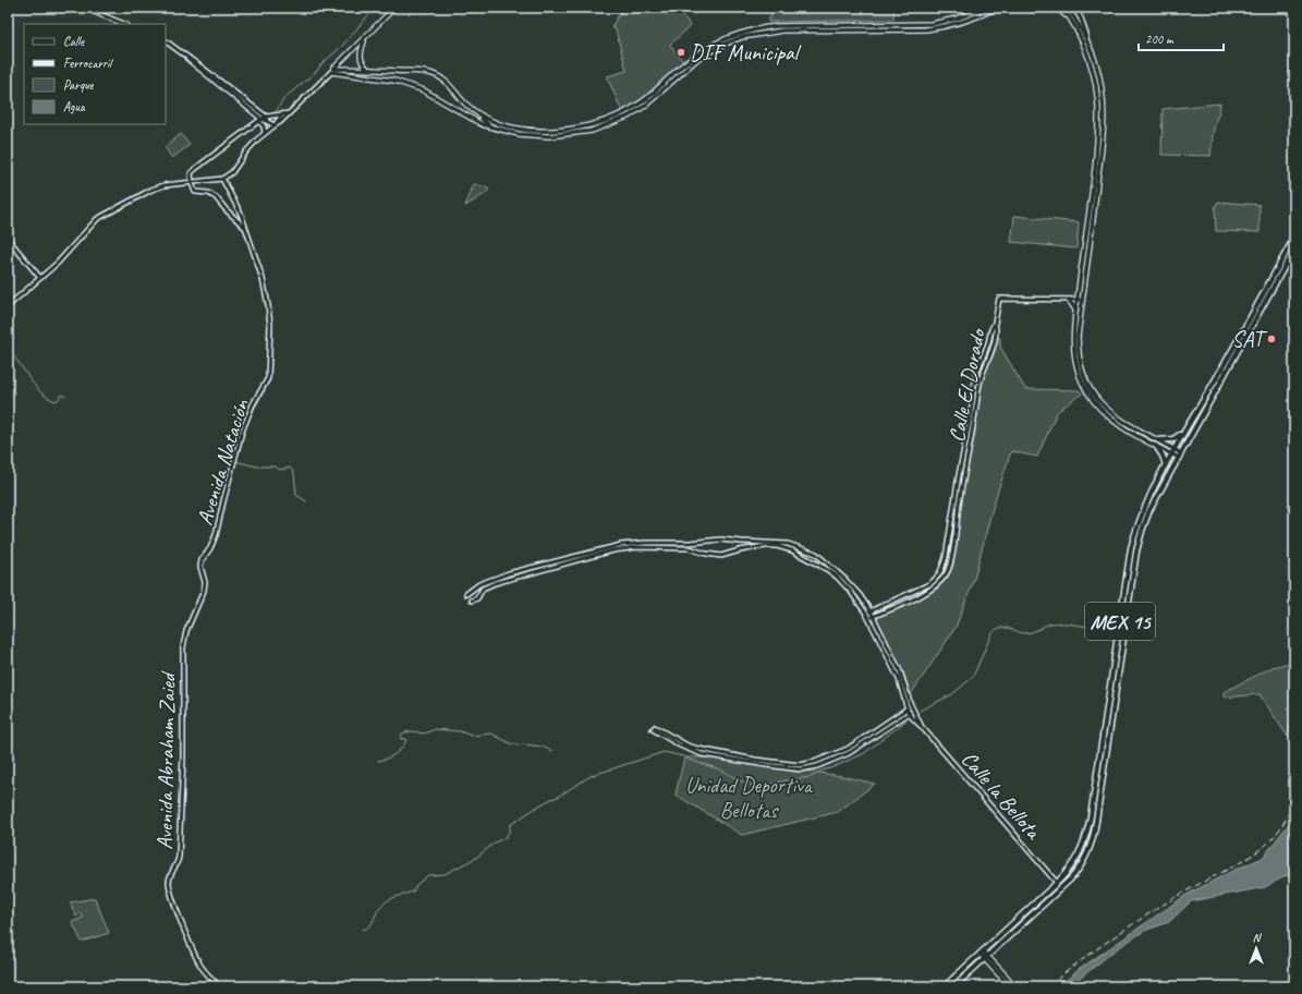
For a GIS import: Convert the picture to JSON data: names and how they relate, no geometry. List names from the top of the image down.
{
  "streets": {
    "highway": ["MEX 15"],
    "street": [
      "Calle El Dorado",
      "Avenida Natación",
      "Avenida Abraham Zaied",
      "Calle la Bellota"
    ]
  },
  "crossings": [
    ["Calle El Dorado", "Calle la Bellota"],
    ["Avenida Natación", "Avenida Abraham Zaied"],
    ["MEX 15", "Calle la Bellota"]
  ],
  "parks": ["Unidad Deportiva Bellotas"],
  "places": ["DIF Municipal", "SAT"],
  "legend": [
    "Calle",
    "Ferrocarril",
    "Parque",
    "Agua"
  ],
  "scale_bar": "200 m",
  "north": "top"
}
